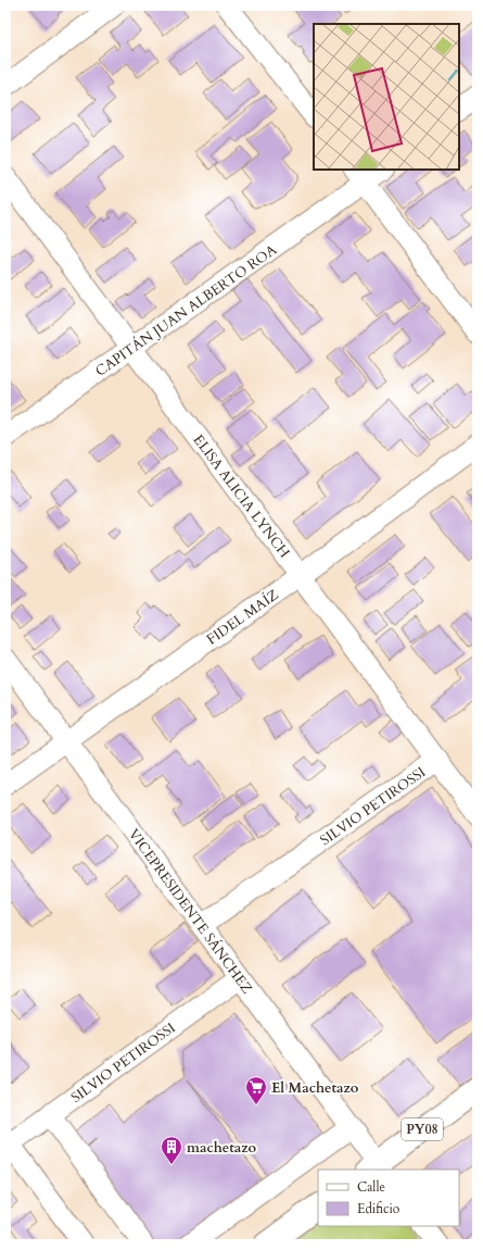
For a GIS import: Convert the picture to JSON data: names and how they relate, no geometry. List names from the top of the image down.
{
  "streets": {
    "highway": ["PY08"],
    "street": [
      "CAPITÁN JUAN ALBERTO ROA",
      "ELISA ALICIA LYNCH",
      "FIDEL MAÍZ",
      "SILVIO PETIROSSI",
      "VICEPRESIDENTE SÁNCHEZ"
    ]
  },
  "crossings": [
    ["CAPITÁN JUAN ALBERTO ROA", "ELISA ALICIA LYNCH"],
    ["ELISA ALICIA LYNCH", "FIDEL MAÍZ"],
    ["ELISA ALICIA LYNCH", "SILVIO PETIROSSI"],
    ["FIDEL MAÍZ", "VICEPRESIDENTE SÁNCHEZ"],
    ["SILVIO PETIROSSI", "VICEPRESIDENTE SÁNCHEZ"],
    ["VICEPRESIDENTE SÁNCHEZ", "PY08"]
  ],
  "places": {
    "supermarket": ["El Machetazo"],
    "building": ["machetazo"]
  },
  "legend": ["Calle", "Edificio"]
}
